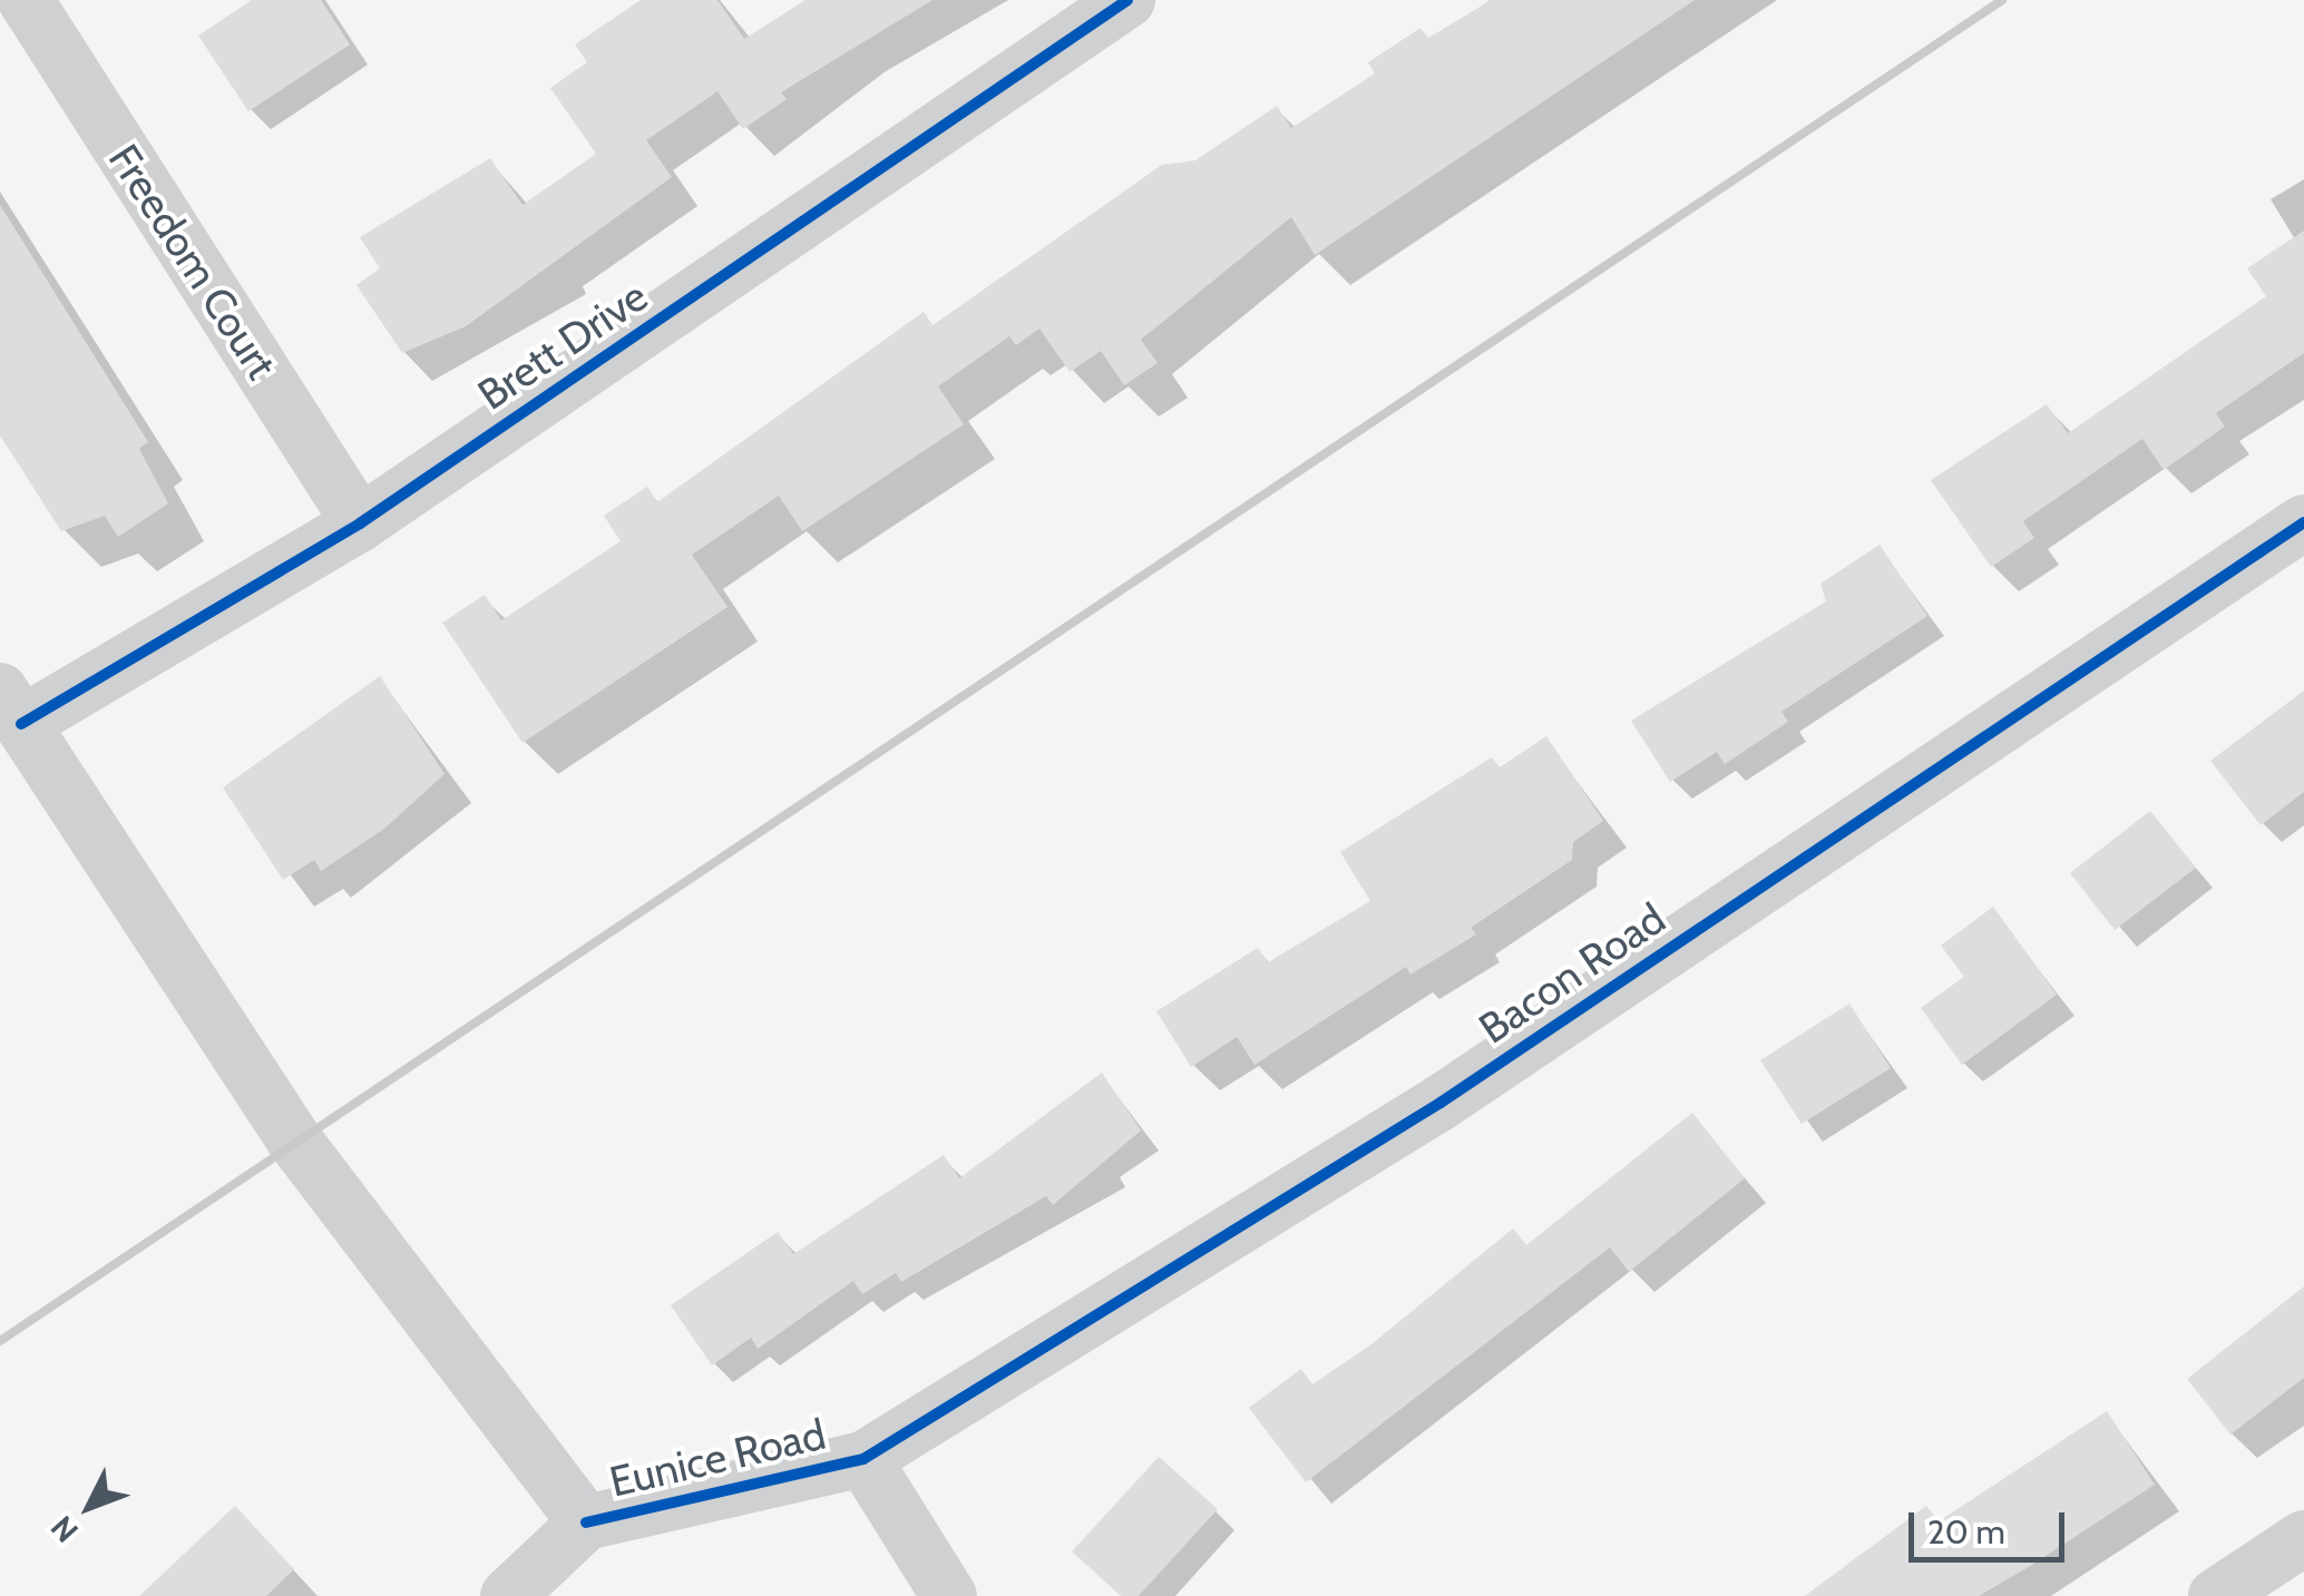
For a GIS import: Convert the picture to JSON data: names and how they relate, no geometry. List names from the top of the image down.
{
  "streets": {
    "street": [
      "Freedom Court",
      "Brett Drive",
      "Bacon Road",
      "Eunice Road"
    ]
  },
  "crossings": [
    ["Freedom Court", "Brett Drive"],
    ["Brett Drive", "Eunice Road"],
    ["Bacon Road", "Eunice Road"]
  ],
  "scale_bar": "20 m",
  "north": "bottom left"
}
